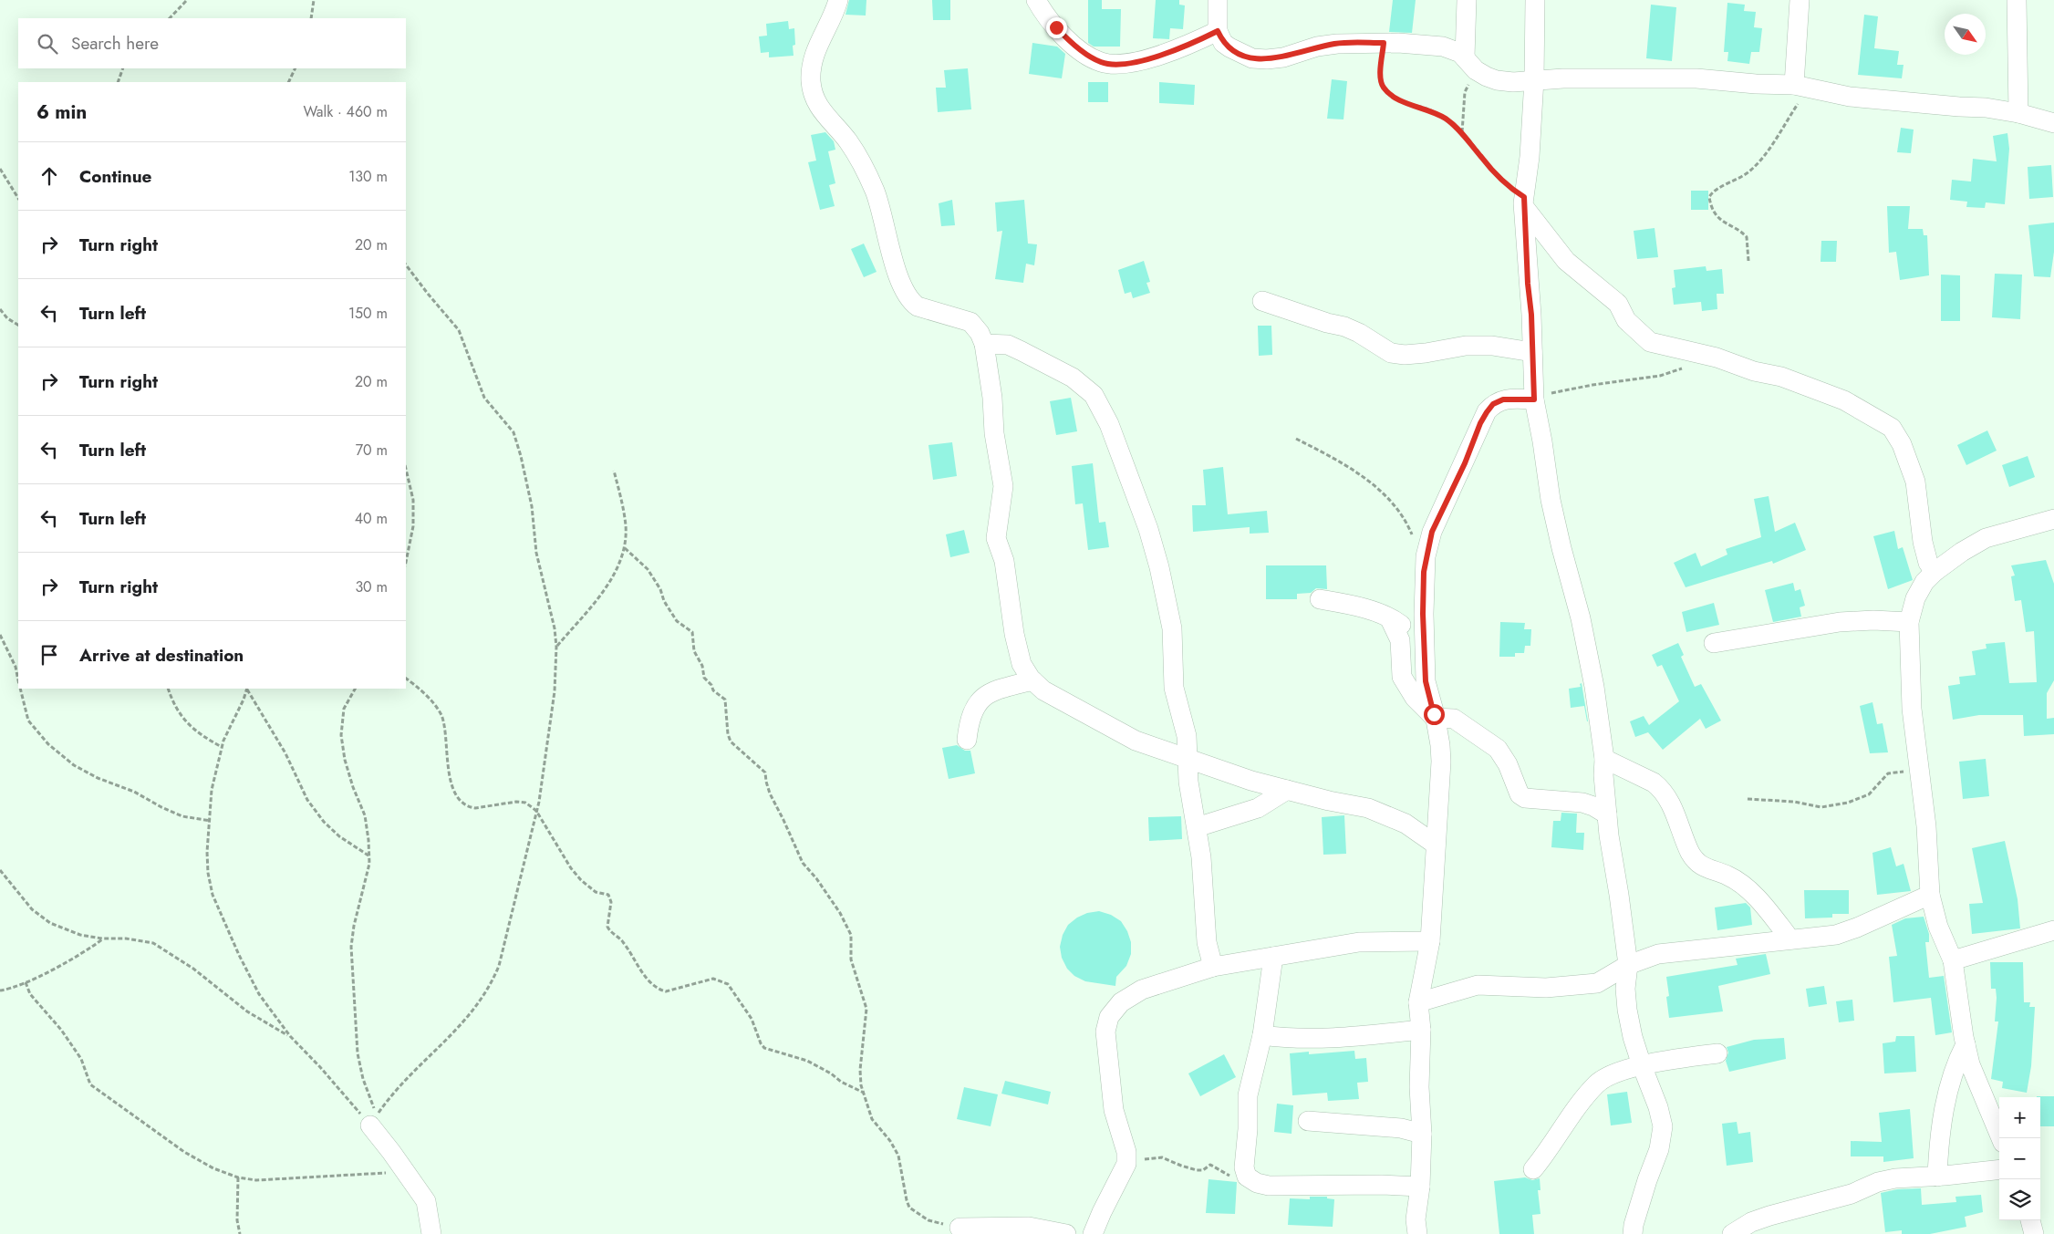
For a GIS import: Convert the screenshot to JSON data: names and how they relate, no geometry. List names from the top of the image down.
{
  "north": "bottom right",
  "page": {
    "search": "Search here",
    "heading": ["6 min", "Walk · 460 m"],
    "list": [
      ["Continue", "130 m"],
      ["Turn right", "20 m"],
      ["Turn left", "150 m"],
      ["Turn right", "20 m"],
      ["Turn left", "70 m"],
      ["Turn left", "40 m"],
      ["Turn right", "30 m"],
      "Arrive at destination"
    ],
    "map_buttons": ["+", "−"]
  }
}
